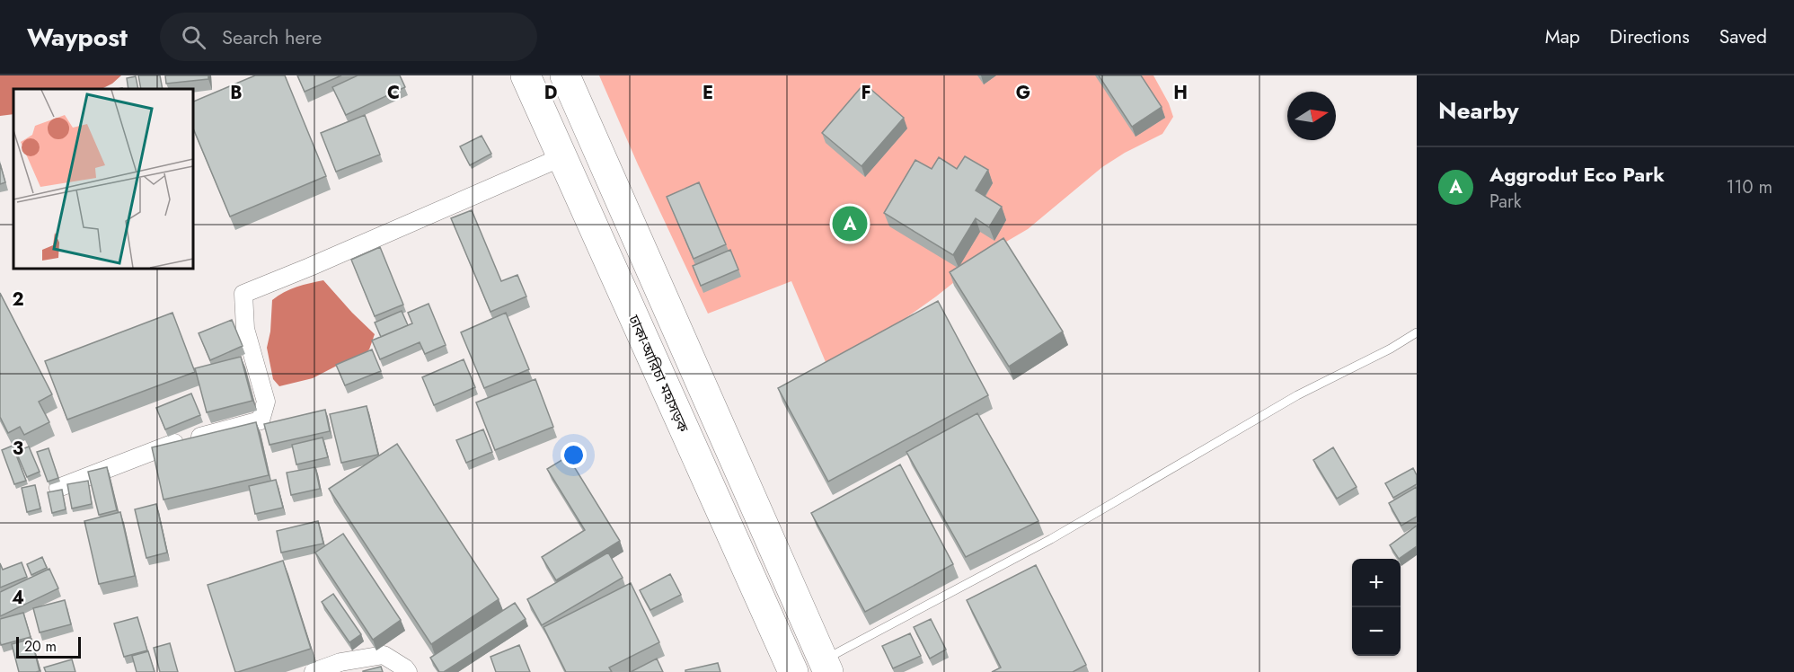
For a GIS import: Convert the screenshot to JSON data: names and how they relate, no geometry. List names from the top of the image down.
{
  "streets": {
    "highway": ["ঢাকা-আরিচা মহাসড়ক"]
  },
  "scale_bar": "20 m",
  "north": "right",
  "page": {
    "header": "Waypost",
    "search": "Search here",
    "nav": ["Map", "Directions", "Saved"],
    "heading": "Nearby",
    "list": [
      {
        "mark": "A",
        "name": "Aggrodut Eco Park",
        "note": "Park",
        "value": "110 m"
      }
    ],
    "pins": "A",
    "map_buttons": ["+", "−"],
    "scale": "20 m"
  },
  "grid": {
    "columns": [
      "B",
      "C",
      "D",
      "E",
      "F",
      "G",
      "H"
    ],
    "rows": ["2", "3", "4"]
  }
}
